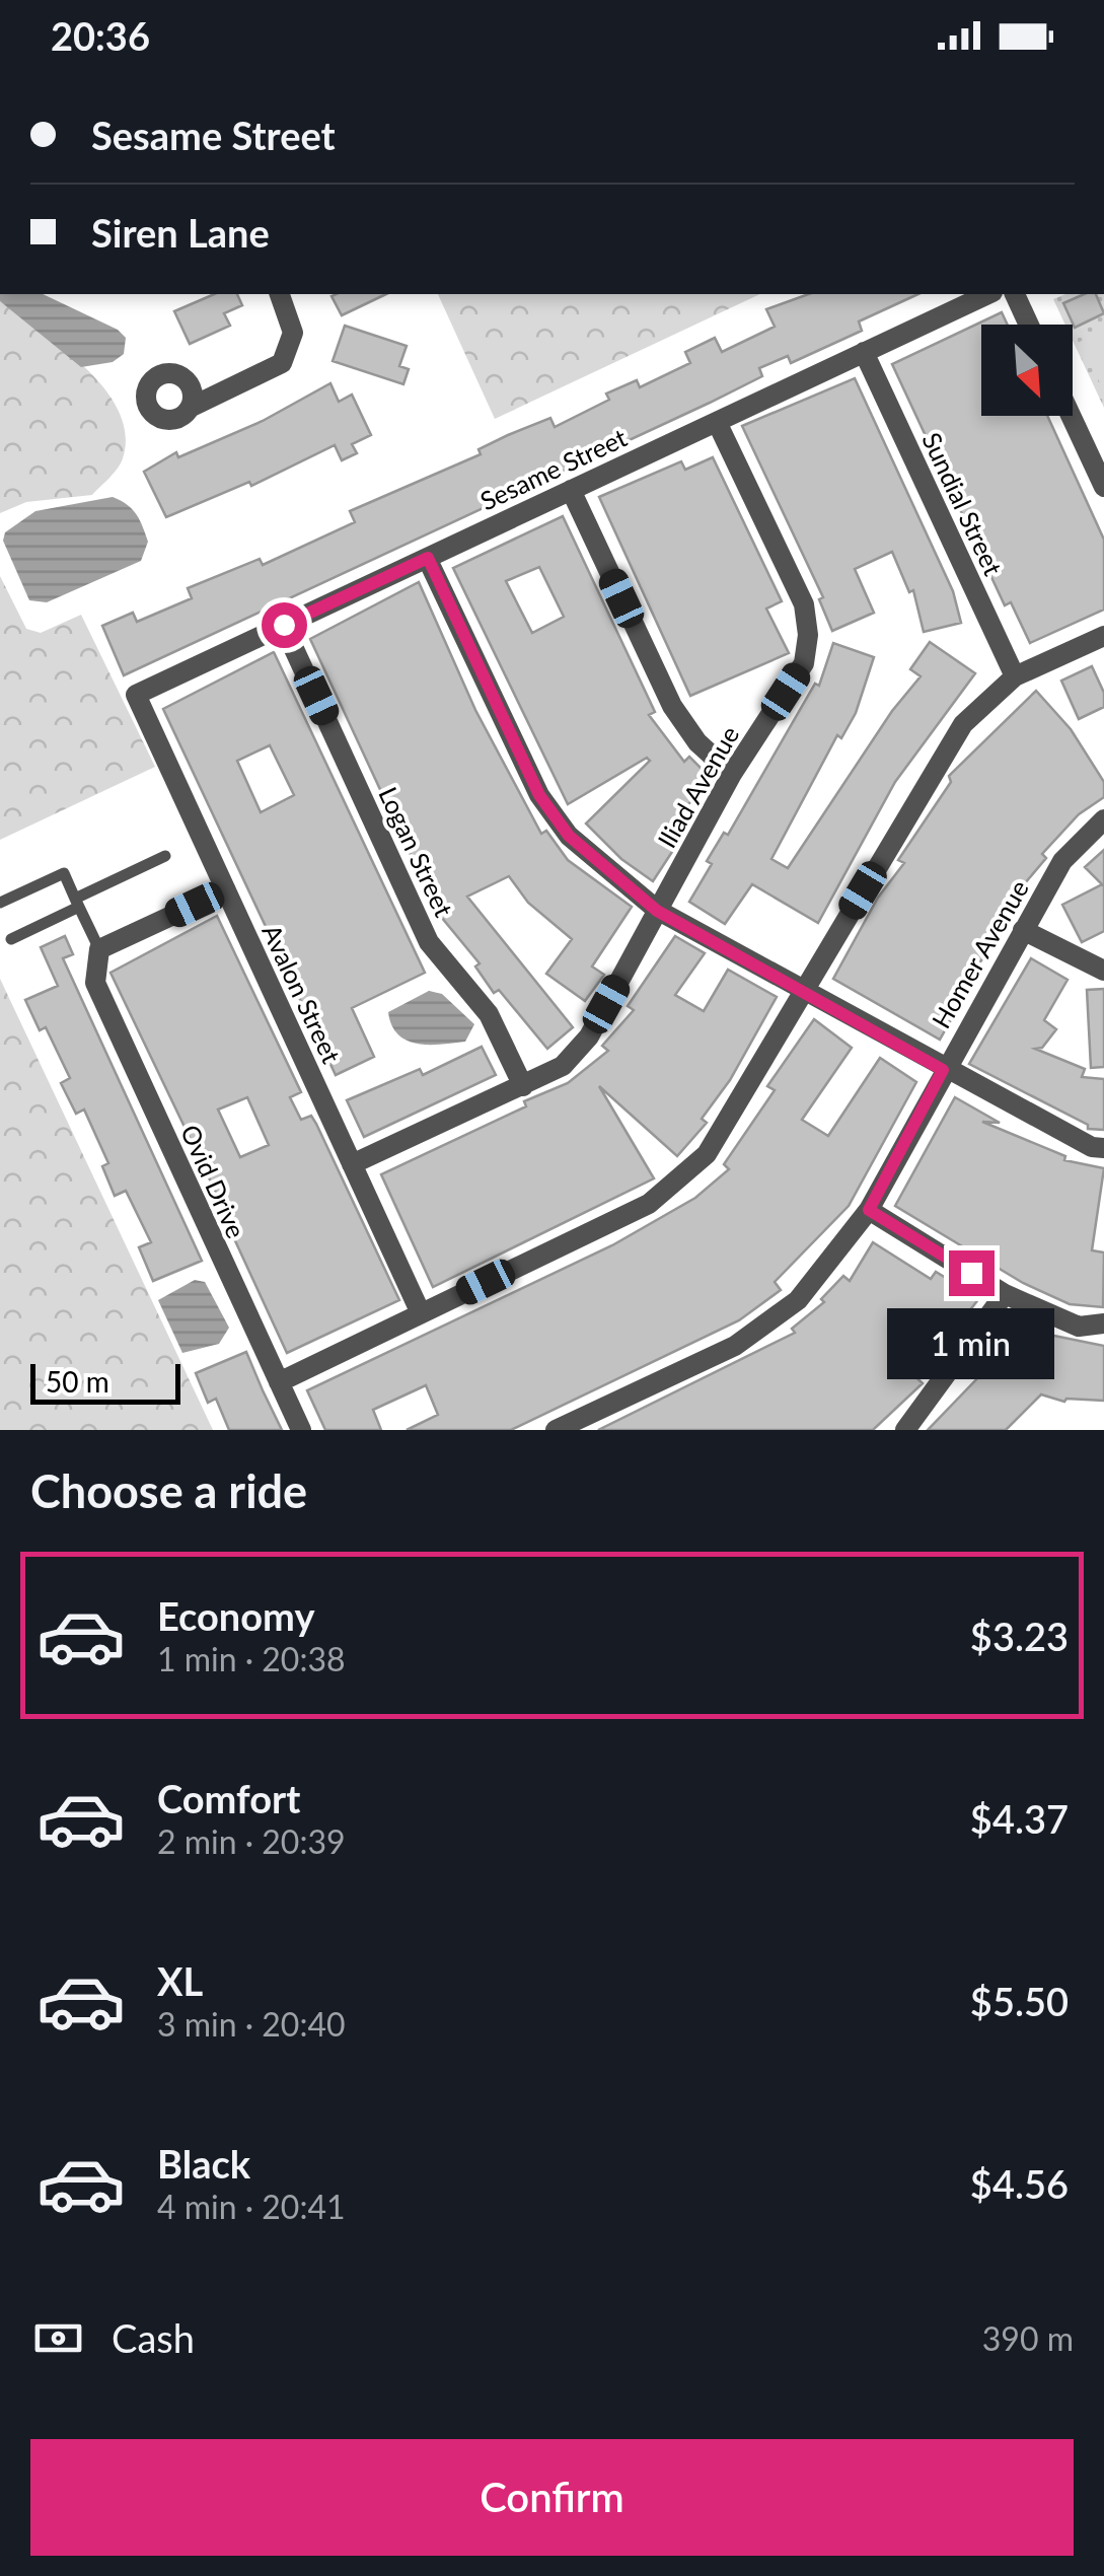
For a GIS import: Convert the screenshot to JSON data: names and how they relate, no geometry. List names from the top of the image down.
{
  "streets": {
    "street": [
      "Sesame Street",
      "Sundial Street",
      "Iliad Avenue",
      "Logan Street",
      "Homer Avenue",
      "Avalon Street",
      "Ovid Drive"
    ]
  },
  "crossings": [
    ["Sesame Street", "Sundial Street"],
    ["Sesame Street", "Iliad Avenue"],
    ["Sesame Street", "Logan Street"],
    ["Sesame Street", "Avalon Street"],
    ["Iliad Avenue", "Logan Street"],
    ["Iliad Avenue", "Avalon Street"]
  ],
  "scale_bar": "50 m",
  "north": "bottom right",
  "page": {
    "status": "20:36",
    "banner": ["Sesame Street", "Siren Lane"],
    "bubble": "1 min",
    "scale": "50 m",
    "heading": "Choose a ride",
    "list": [
      {
        "name": "Economy",
        "note": "1 min · 20:38",
        "value": "$3.23"
      },
      {
        "name": "Comfort",
        "note": "2 min · 20:39",
        "value": "$4.37"
      },
      {
        "name": "XL",
        "note": "3 min · 20:40",
        "value": "$5.50"
      },
      {
        "name": "Black",
        "note": "4 min · 20:41",
        "value": "$4.56"
      }
    ],
    "pay": ["Cash", "390 m"],
    "buttons": "Confirm"
  }
}
